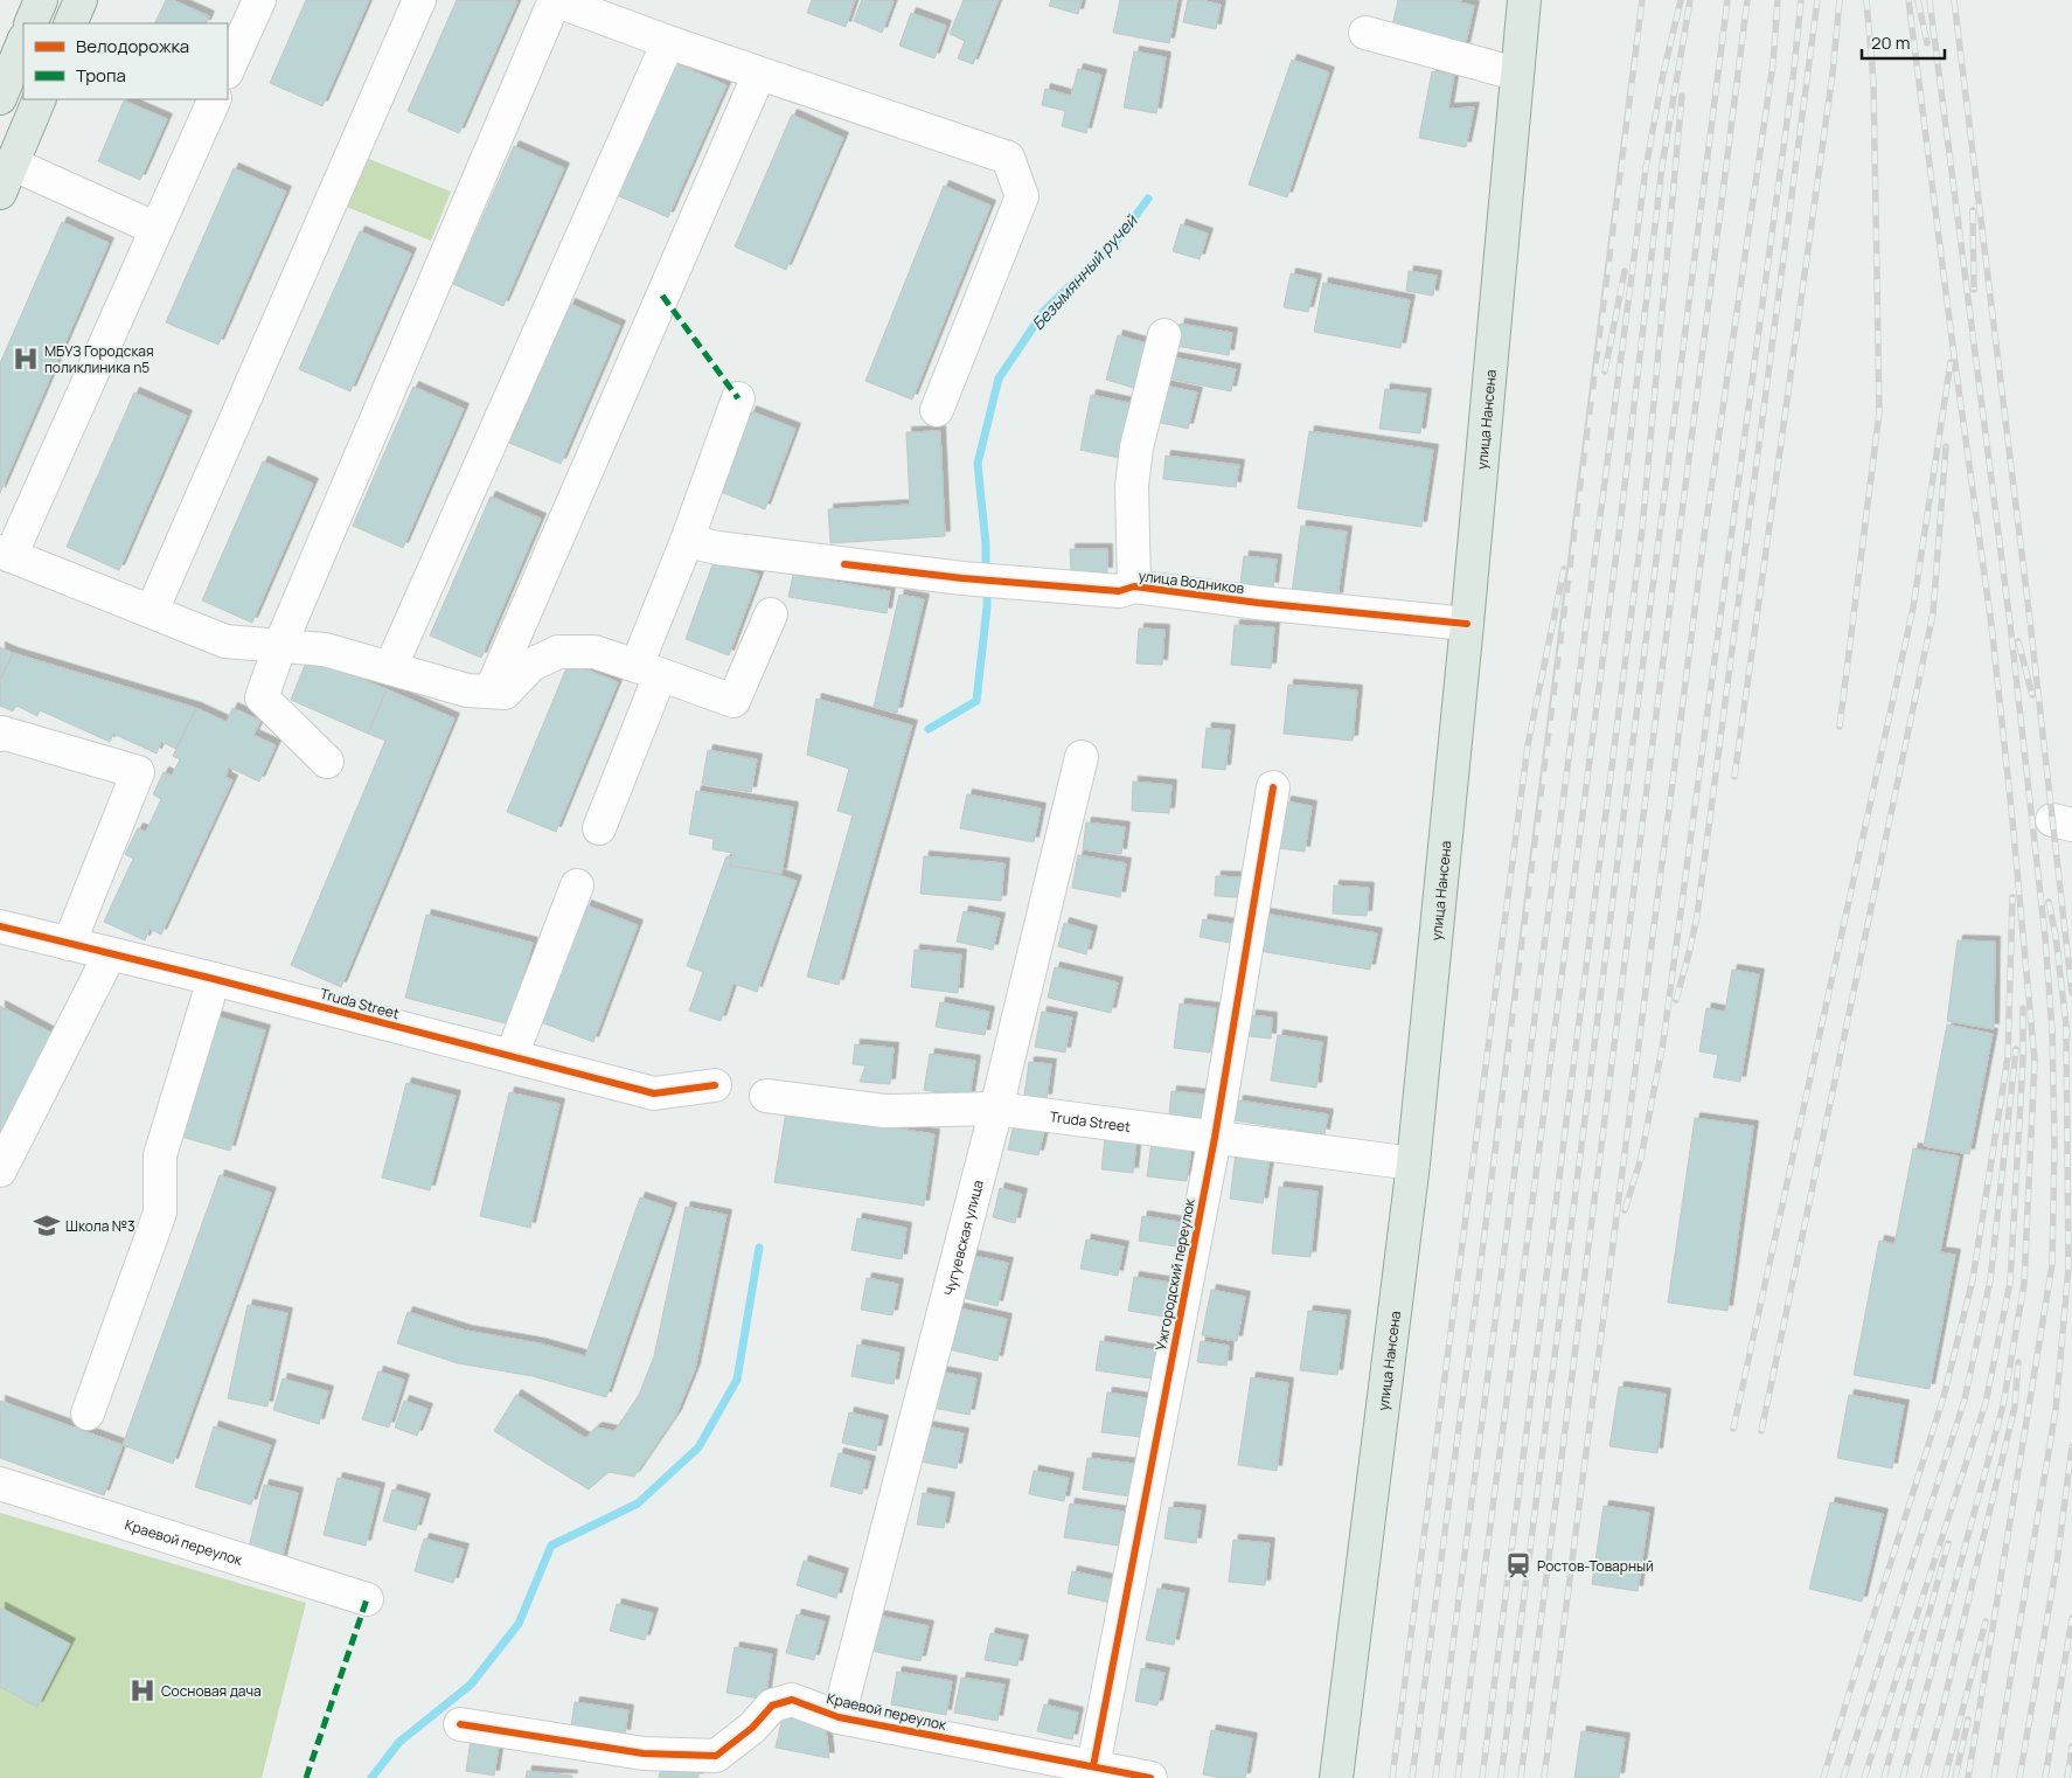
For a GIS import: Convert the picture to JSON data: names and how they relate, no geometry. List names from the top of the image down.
{
  "streets": {
    "main road": ["улица Нансена"],
    "street": [
      "улица Водников",
      "Truda Street",
      "Чугуевская улица",
      "Ужгородский переулок",
      "Краевой переулок"
    ]
  },
  "crossings": [
    ["улица Нансена", "улица Водников"],
    ["улица Нансена", "Truda Street"],
    ["Truda Street", "Чугуевская улица"],
    ["Truda Street", "Ужгородский переулок"],
    ["Чугуевская улица", "Краевой переулок"],
    ["Ужгородский переулок", "Краевой переулок"]
  ],
  "water": ["Безымянный ручей"],
  "places": {
    "hospital": ["МБУЗ Городская поликлиника n5", "Сосновая дача"],
    "school or university": ["Школа №3"],
    "station": ["Ростов-Товарный"]
  },
  "legend": ["Велодорожка", "Тропа"],
  "scale_bar": "20 m"
}
